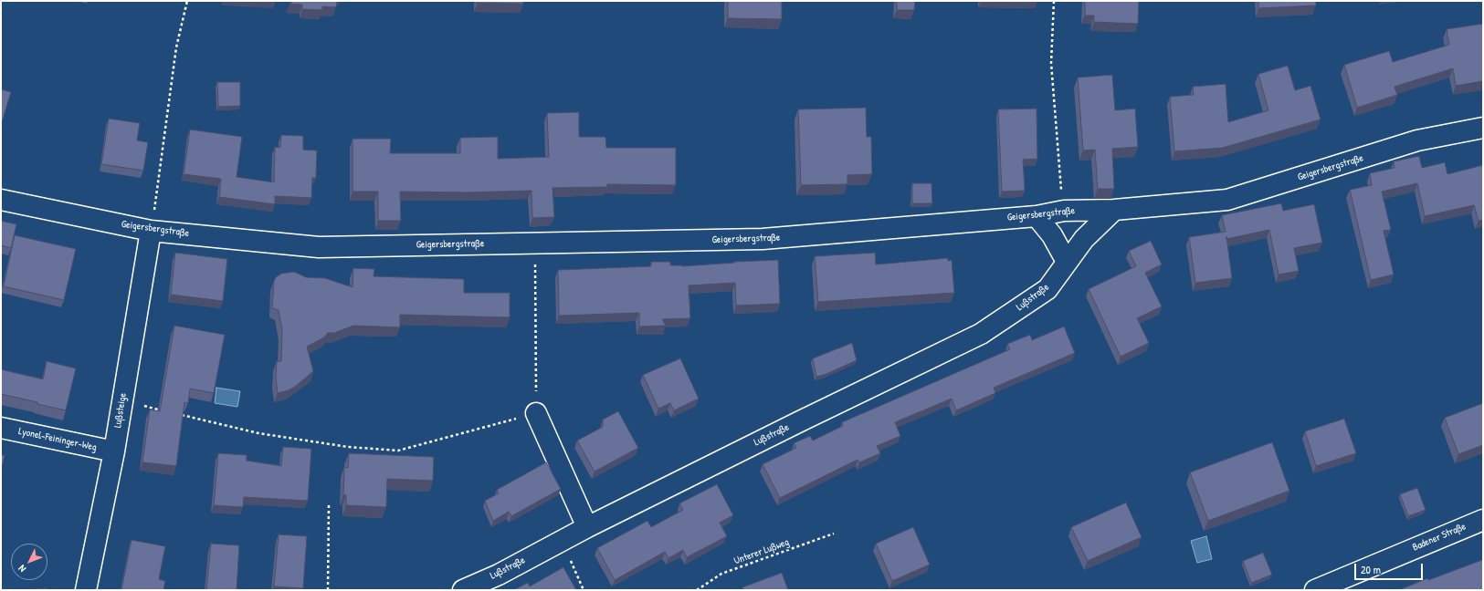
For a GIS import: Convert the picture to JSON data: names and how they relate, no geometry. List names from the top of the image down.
{
  "streets": {
    "street": [
      "Geigersbergstraße",
      "Lußstraße",
      "Lußsteige",
      "Lyonel-Feininger-Weg",
      "Badener Straße"
    ],
    "path": ["Unterer Lußweg"]
  },
  "crossings": [
    ["Geigersbergstraße", "Lußstraße"],
    ["Geigersbergstraße", "Lußsteige"],
    ["Lußsteige", "Lyonel-Feininger-Weg"]
  ],
  "scale_bar": "20 m",
  "north": "bottom left"
}
